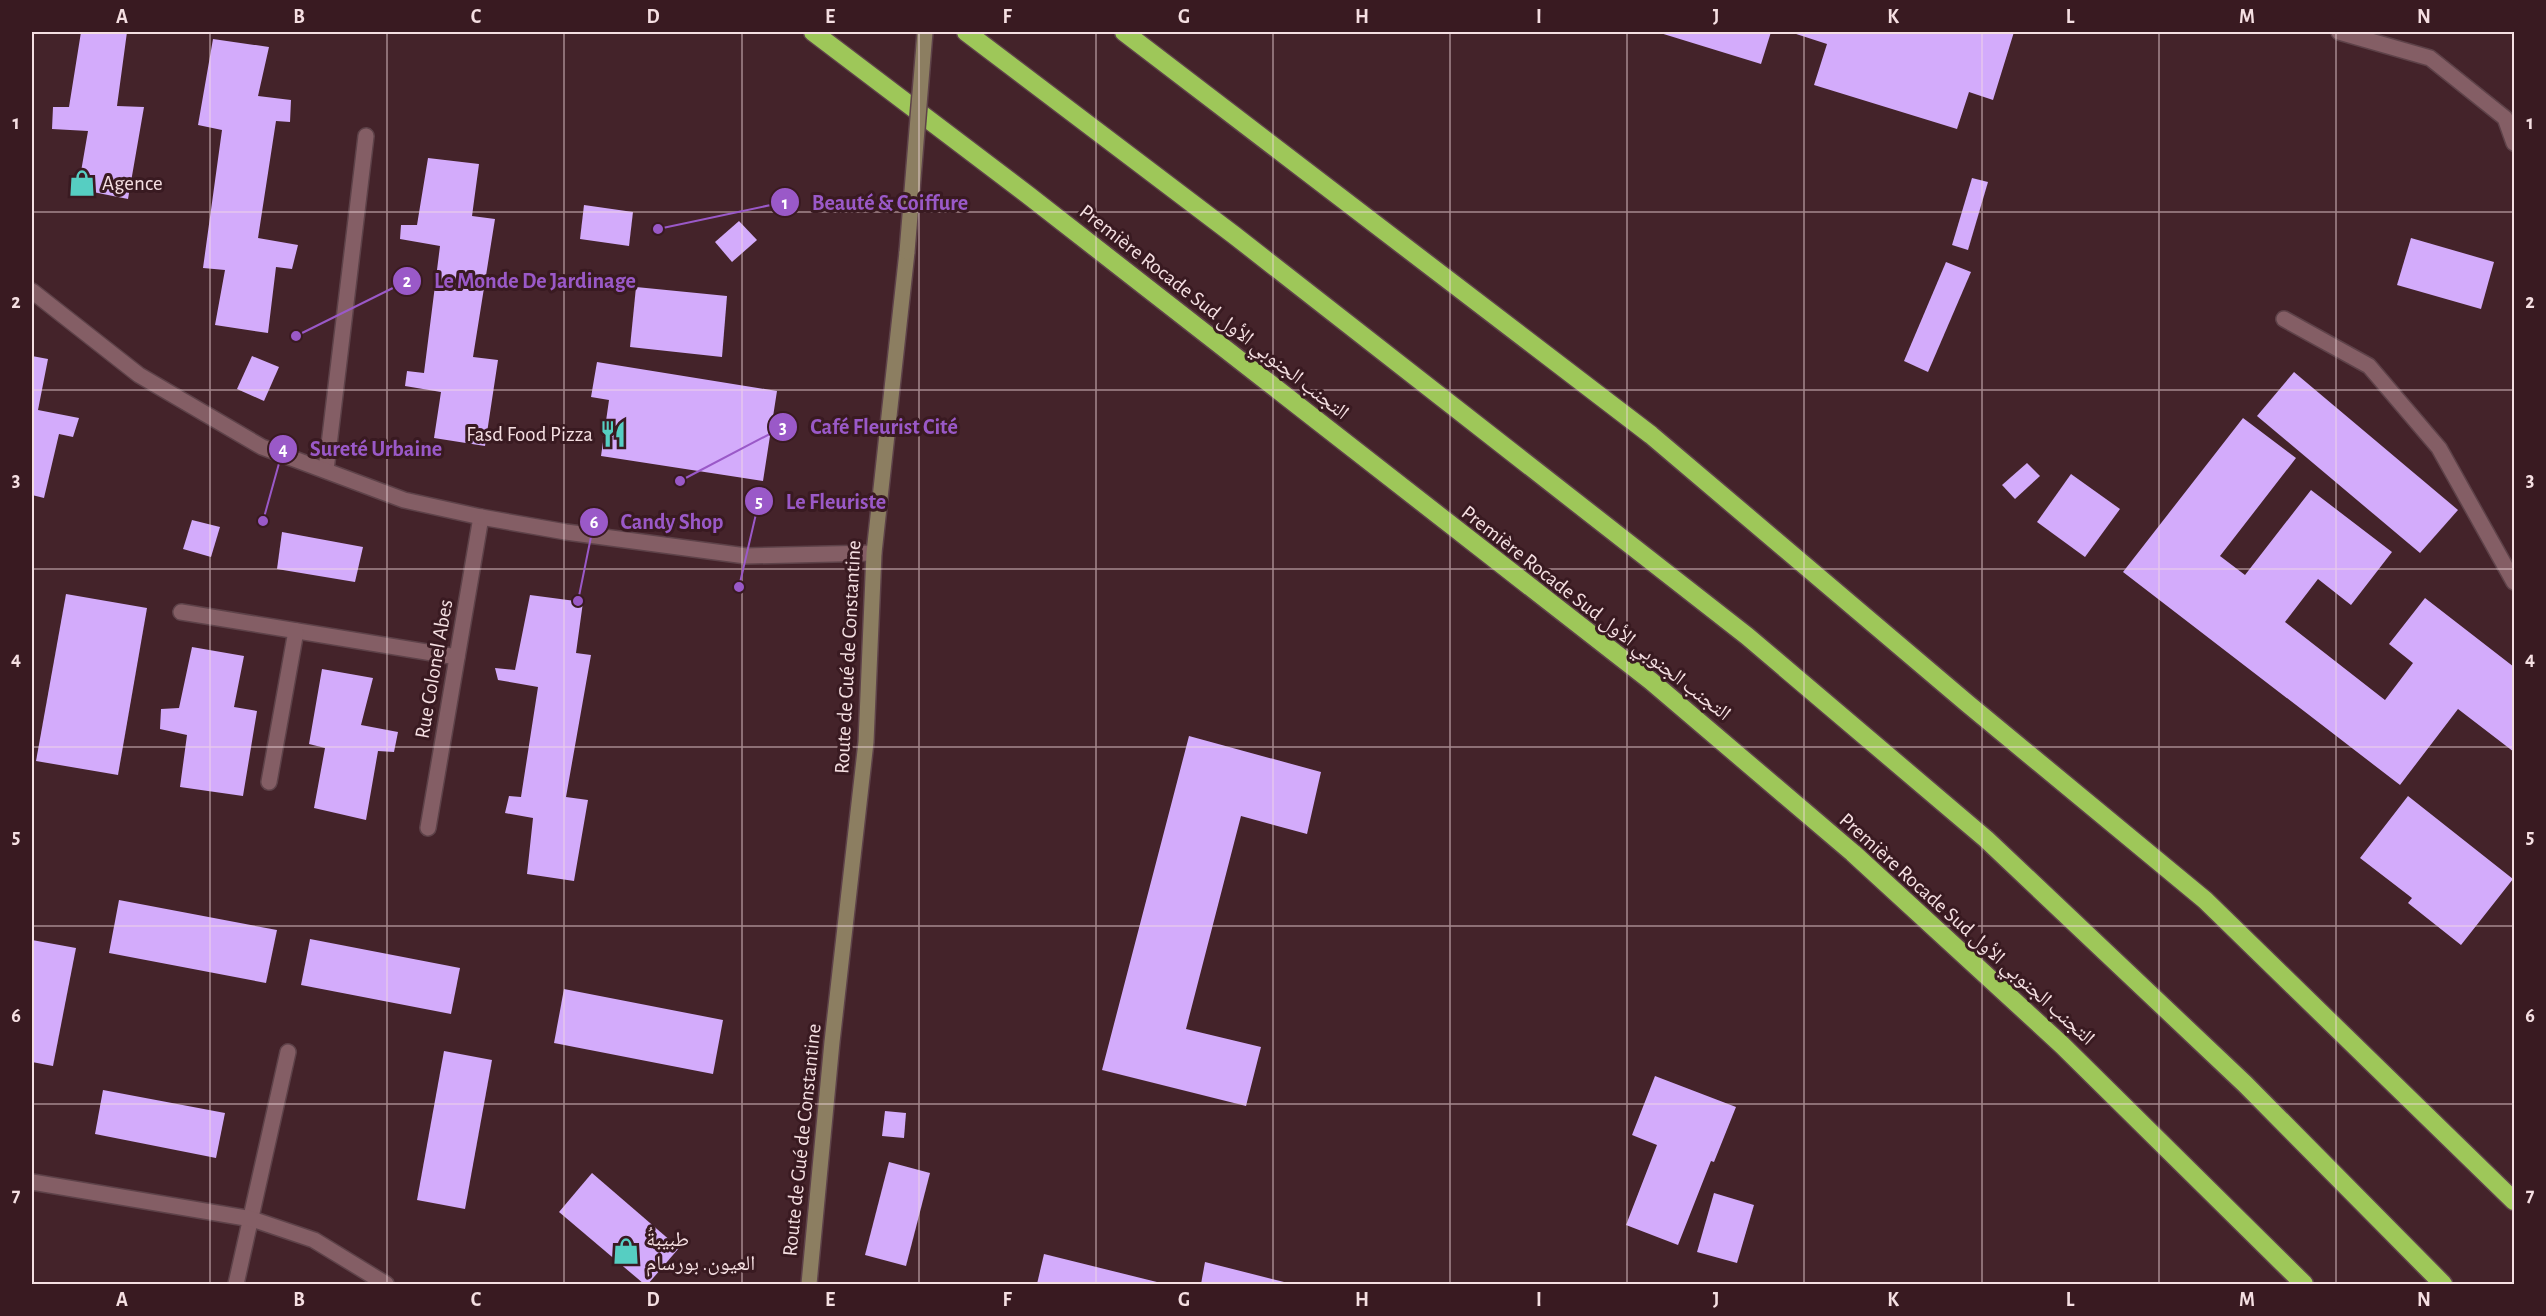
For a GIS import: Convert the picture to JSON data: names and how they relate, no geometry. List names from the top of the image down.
{
  "streets": {
    "highway": ["Première Rocade Sud التجنب الجنوبي الأول"],
    "main road": ["Route de Gué de Constantine"],
    "street": ["Rue Colonel Abes"]
  },
  "places": {
    "shop": ["Agence", "طبيبةُ العيون. بورسام"],
    "other": [
      "Beauté & Coiffure",
      "Le Monde De Jardinage",
      "Café Fleurist Cité",
      "Sureté Urbaine",
      "Le Fleuriste",
      "Candy Shop"
    ],
    "restaurant": ["Fasd Food Pizza"]
  },
  "grid": {
    "columns": [
      "A",
      "B",
      "C",
      "D",
      "E",
      "F",
      "G",
      "H",
      "I",
      "J",
      "K",
      "L",
      "M",
      "N"
    ],
    "rows": [
      "1",
      "2",
      "3",
      "4",
      "5",
      "6",
      "7"
    ]
  }
}
